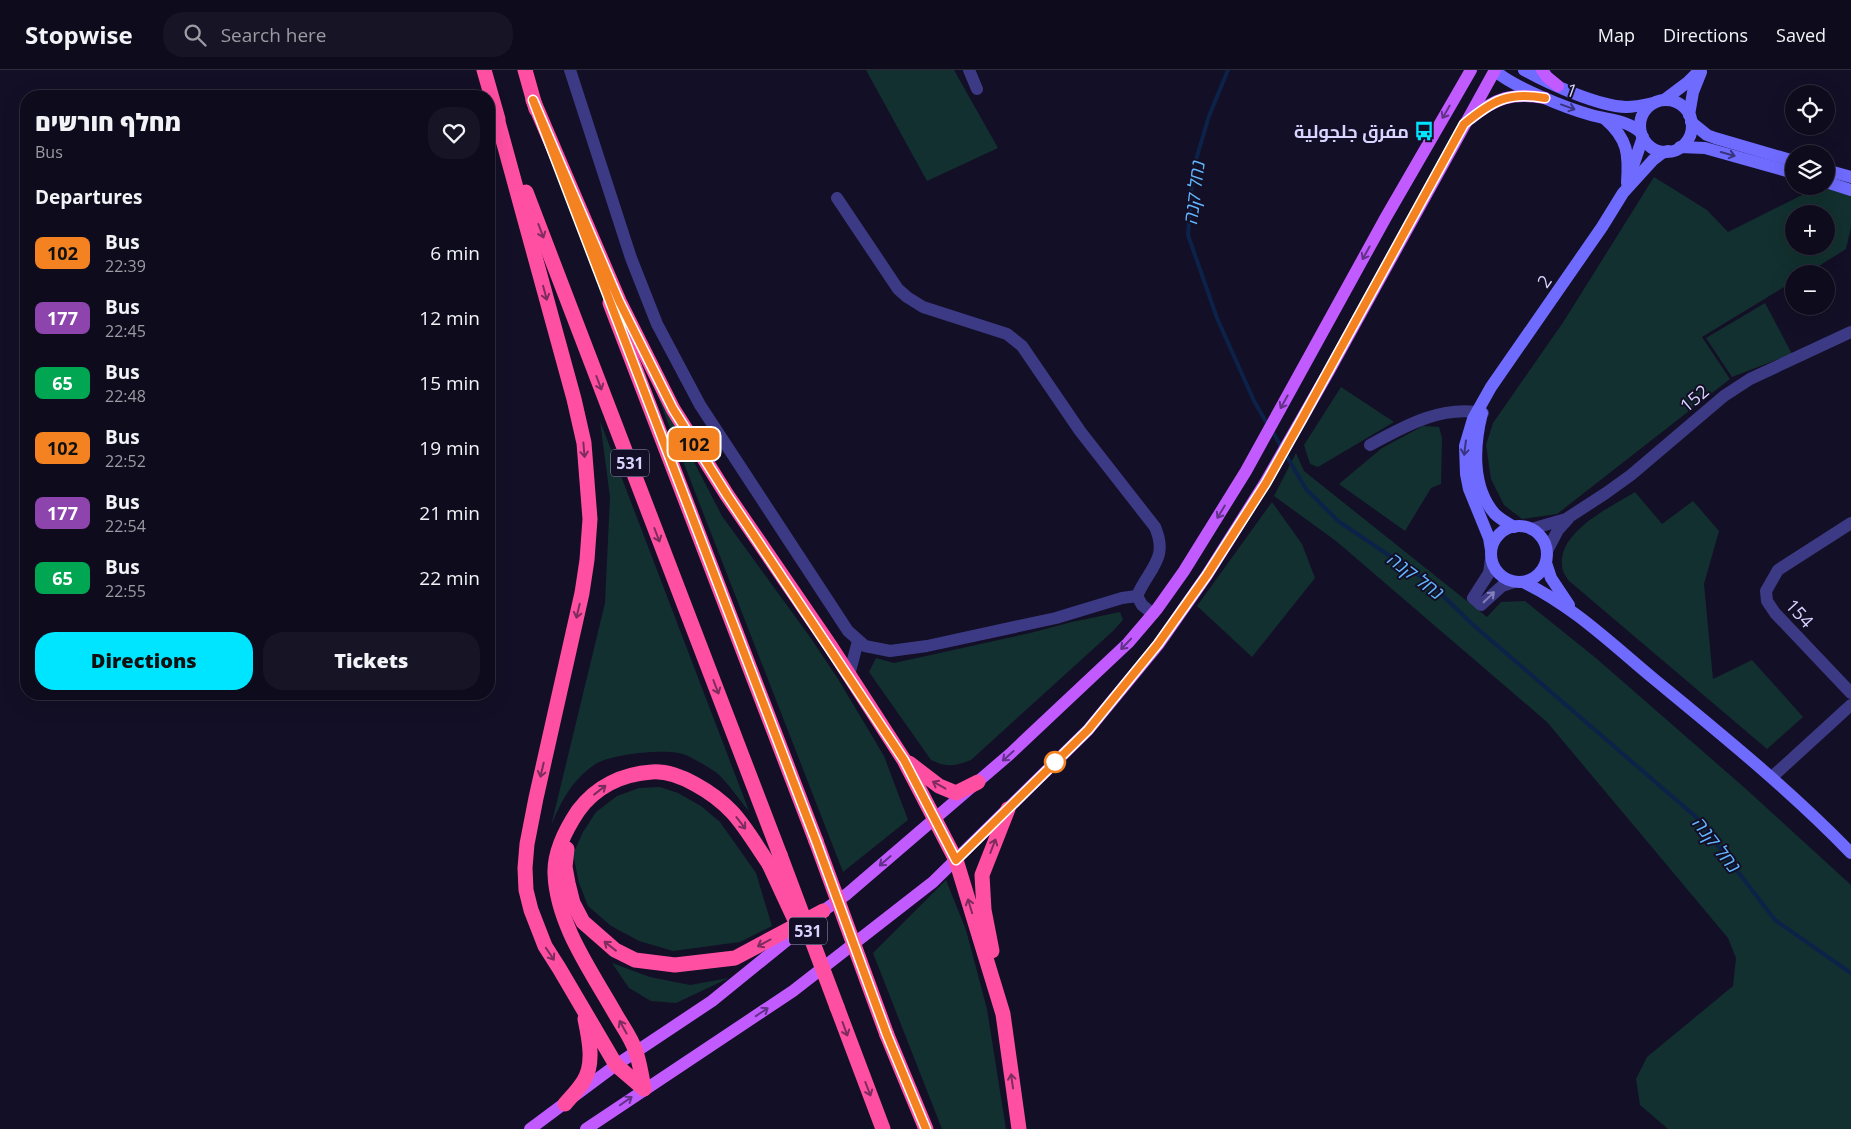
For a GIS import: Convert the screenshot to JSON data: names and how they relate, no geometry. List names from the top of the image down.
{
  "streets": {
    "highway": ["531"],
    "street": [
      "1",
      "2",
      "152",
      "154"
    ]
  },
  "crossings": [
    ["1", "2"],
    ["2", "152"]
  ],
  "water": ["נחל קנה"],
  "places": {
    "bus stop": ["مفرق جلجولية"]
  },
  "lines": ["bus line 102"],
  "page": {
    "header": "Stopwise",
    "search": "Search here",
    "nav": ["Map", "Directions", "Saved"],
    "on_map": "102",
    "map_buttons": ["+", "−"],
    "heading": [
      ["מחלף חורשים", "Bus"],
      "Departures"
    ],
    "list": [
      {
        "mark": "102",
        "name": "Bus",
        "note": "22:39",
        "value": "6 min"
      },
      {
        "mark": "177",
        "name": "Bus",
        "note": "22:45",
        "value": "12 min"
      },
      {
        "mark": "65",
        "name": "Bus",
        "note": "22:48",
        "value": "15 min"
      },
      {
        "mark": "102",
        "name": "Bus",
        "note": "22:52",
        "value": "19 min"
      },
      {
        "mark": "177",
        "name": "Bus",
        "note": "22:54",
        "value": "21 min"
      },
      {
        "mark": "65",
        "name": "Bus",
        "note": "22:55",
        "value": "22 min"
      }
    ],
    "buttons": ["Directions", "Tickets"]
  }
}
